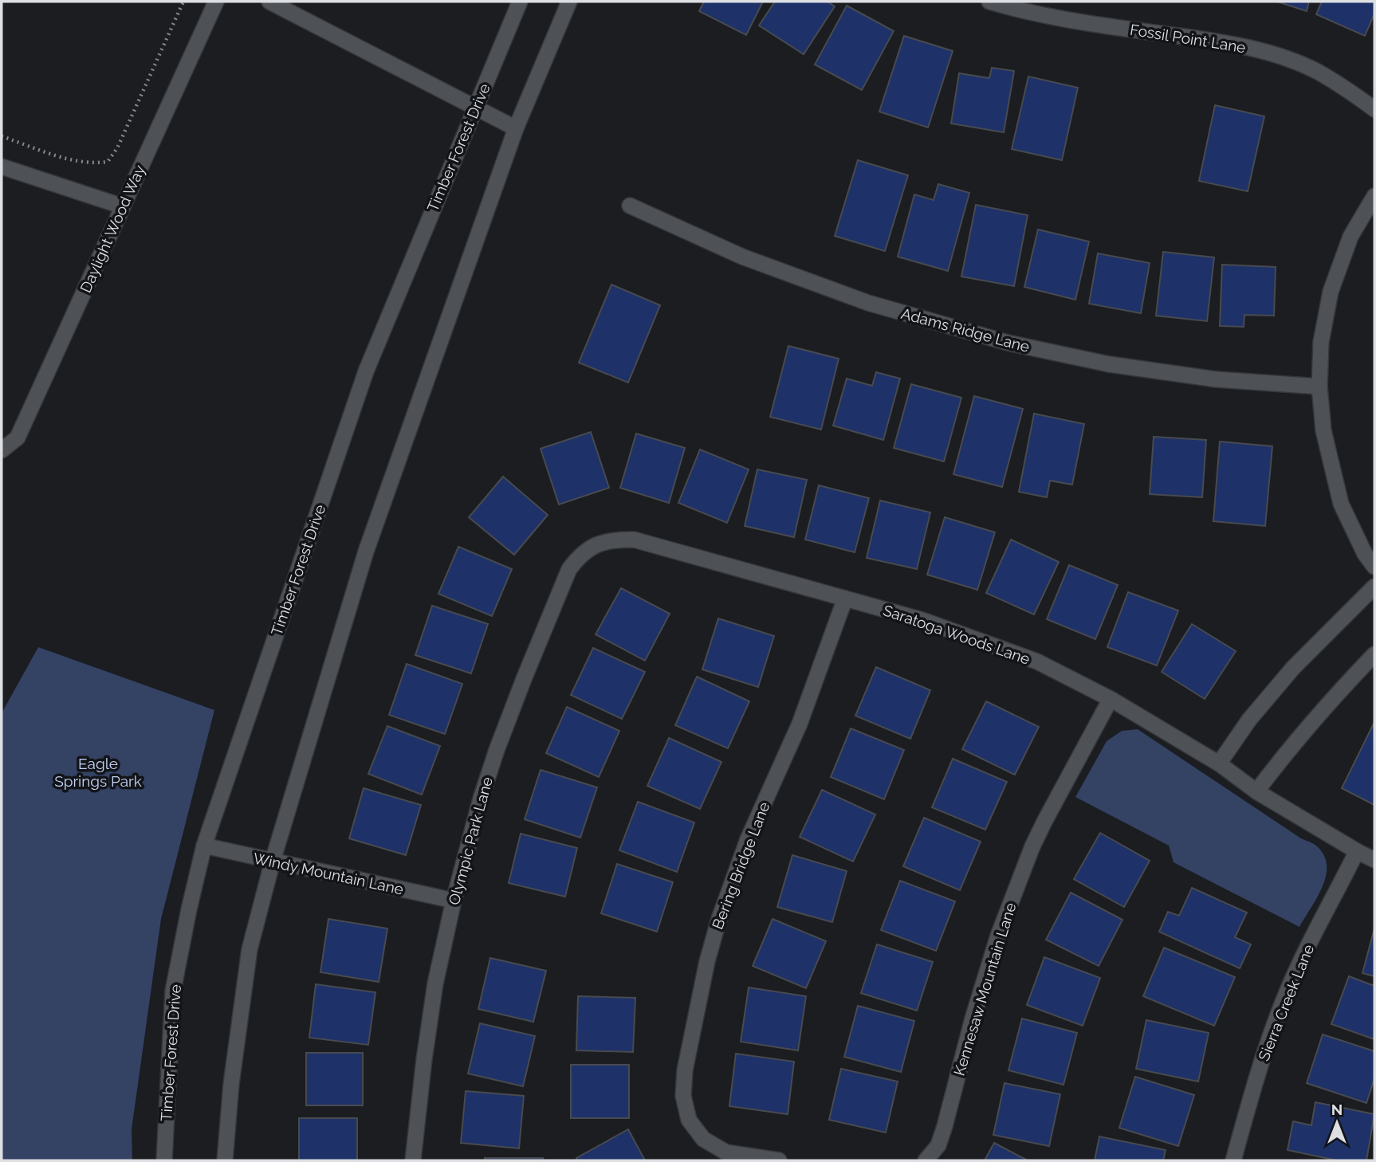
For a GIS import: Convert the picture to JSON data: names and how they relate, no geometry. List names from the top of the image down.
{
  "streets": {
    "street": [
      "Fossil Point Lane",
      "Timber Forest Drive",
      "Daylight Wood Way",
      "Adams Ridge Lane",
      "Saratoga Woods Lane",
      "Olympic Park Lane",
      "Bering Bridge Lane",
      "Windy Mountain Lane",
      "Kennesaw Mountain Lane",
      "Sierra Creek Lane"
    ]
  },
  "crossings": [
    ["Timber Forest Drive", "Windy Mountain Lane"],
    ["Saratoga Woods Lane", "Olympic Park Lane"],
    ["Saratoga Woods Lane", "Bering Bridge Lane"],
    ["Saratoga Woods Lane", "Kennesaw Mountain Lane"],
    ["Saratoga Woods Lane", "Sierra Creek Lane"],
    ["Olympic Park Lane", "Windy Mountain Lane"]
  ],
  "parks": ["Eagle Springs Park"],
  "north": "top"
}
